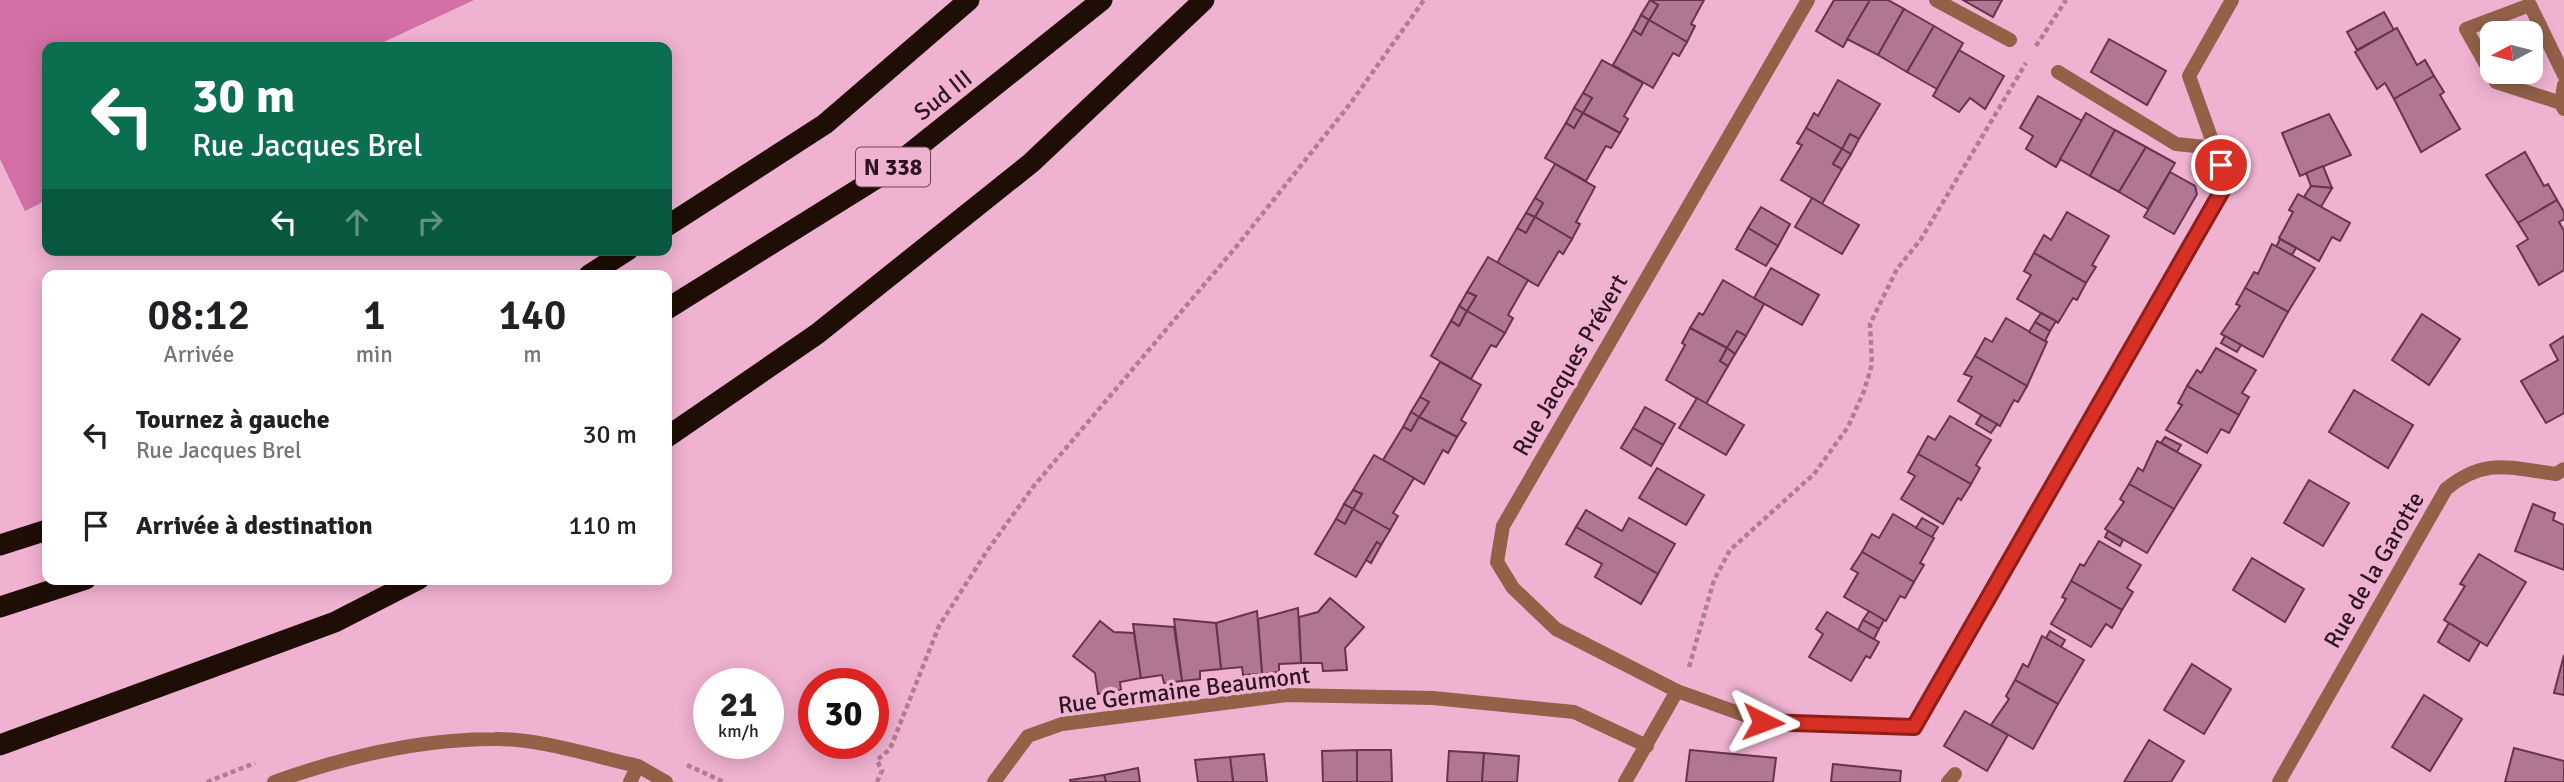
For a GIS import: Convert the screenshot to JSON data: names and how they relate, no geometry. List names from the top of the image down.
{
  "streets": {
    "highway": ["Sud III", "N 338"],
    "street": ["Rue Jacques Prévert", "Rue de la Garotte", "Rue Germaine Beaumont"]
  },
  "north": "left",
  "page": {
    "turn": ["30 m", "Rue Jacques Brel"],
    "eta": [
      "08:12",
      "Arrivée",
      "1",
      "min",
      "140",
      "m"
    ],
    "list": [
      {
        "name": "Tournez à gauche",
        "note": "Rue Jacques Brel",
        "value": "30 m"
      },
      {
        "name": "Arrivée à destination",
        "value": "110 m"
      }
    ],
    "speed": "21 km/h",
    "limit": "30"
  }
}
